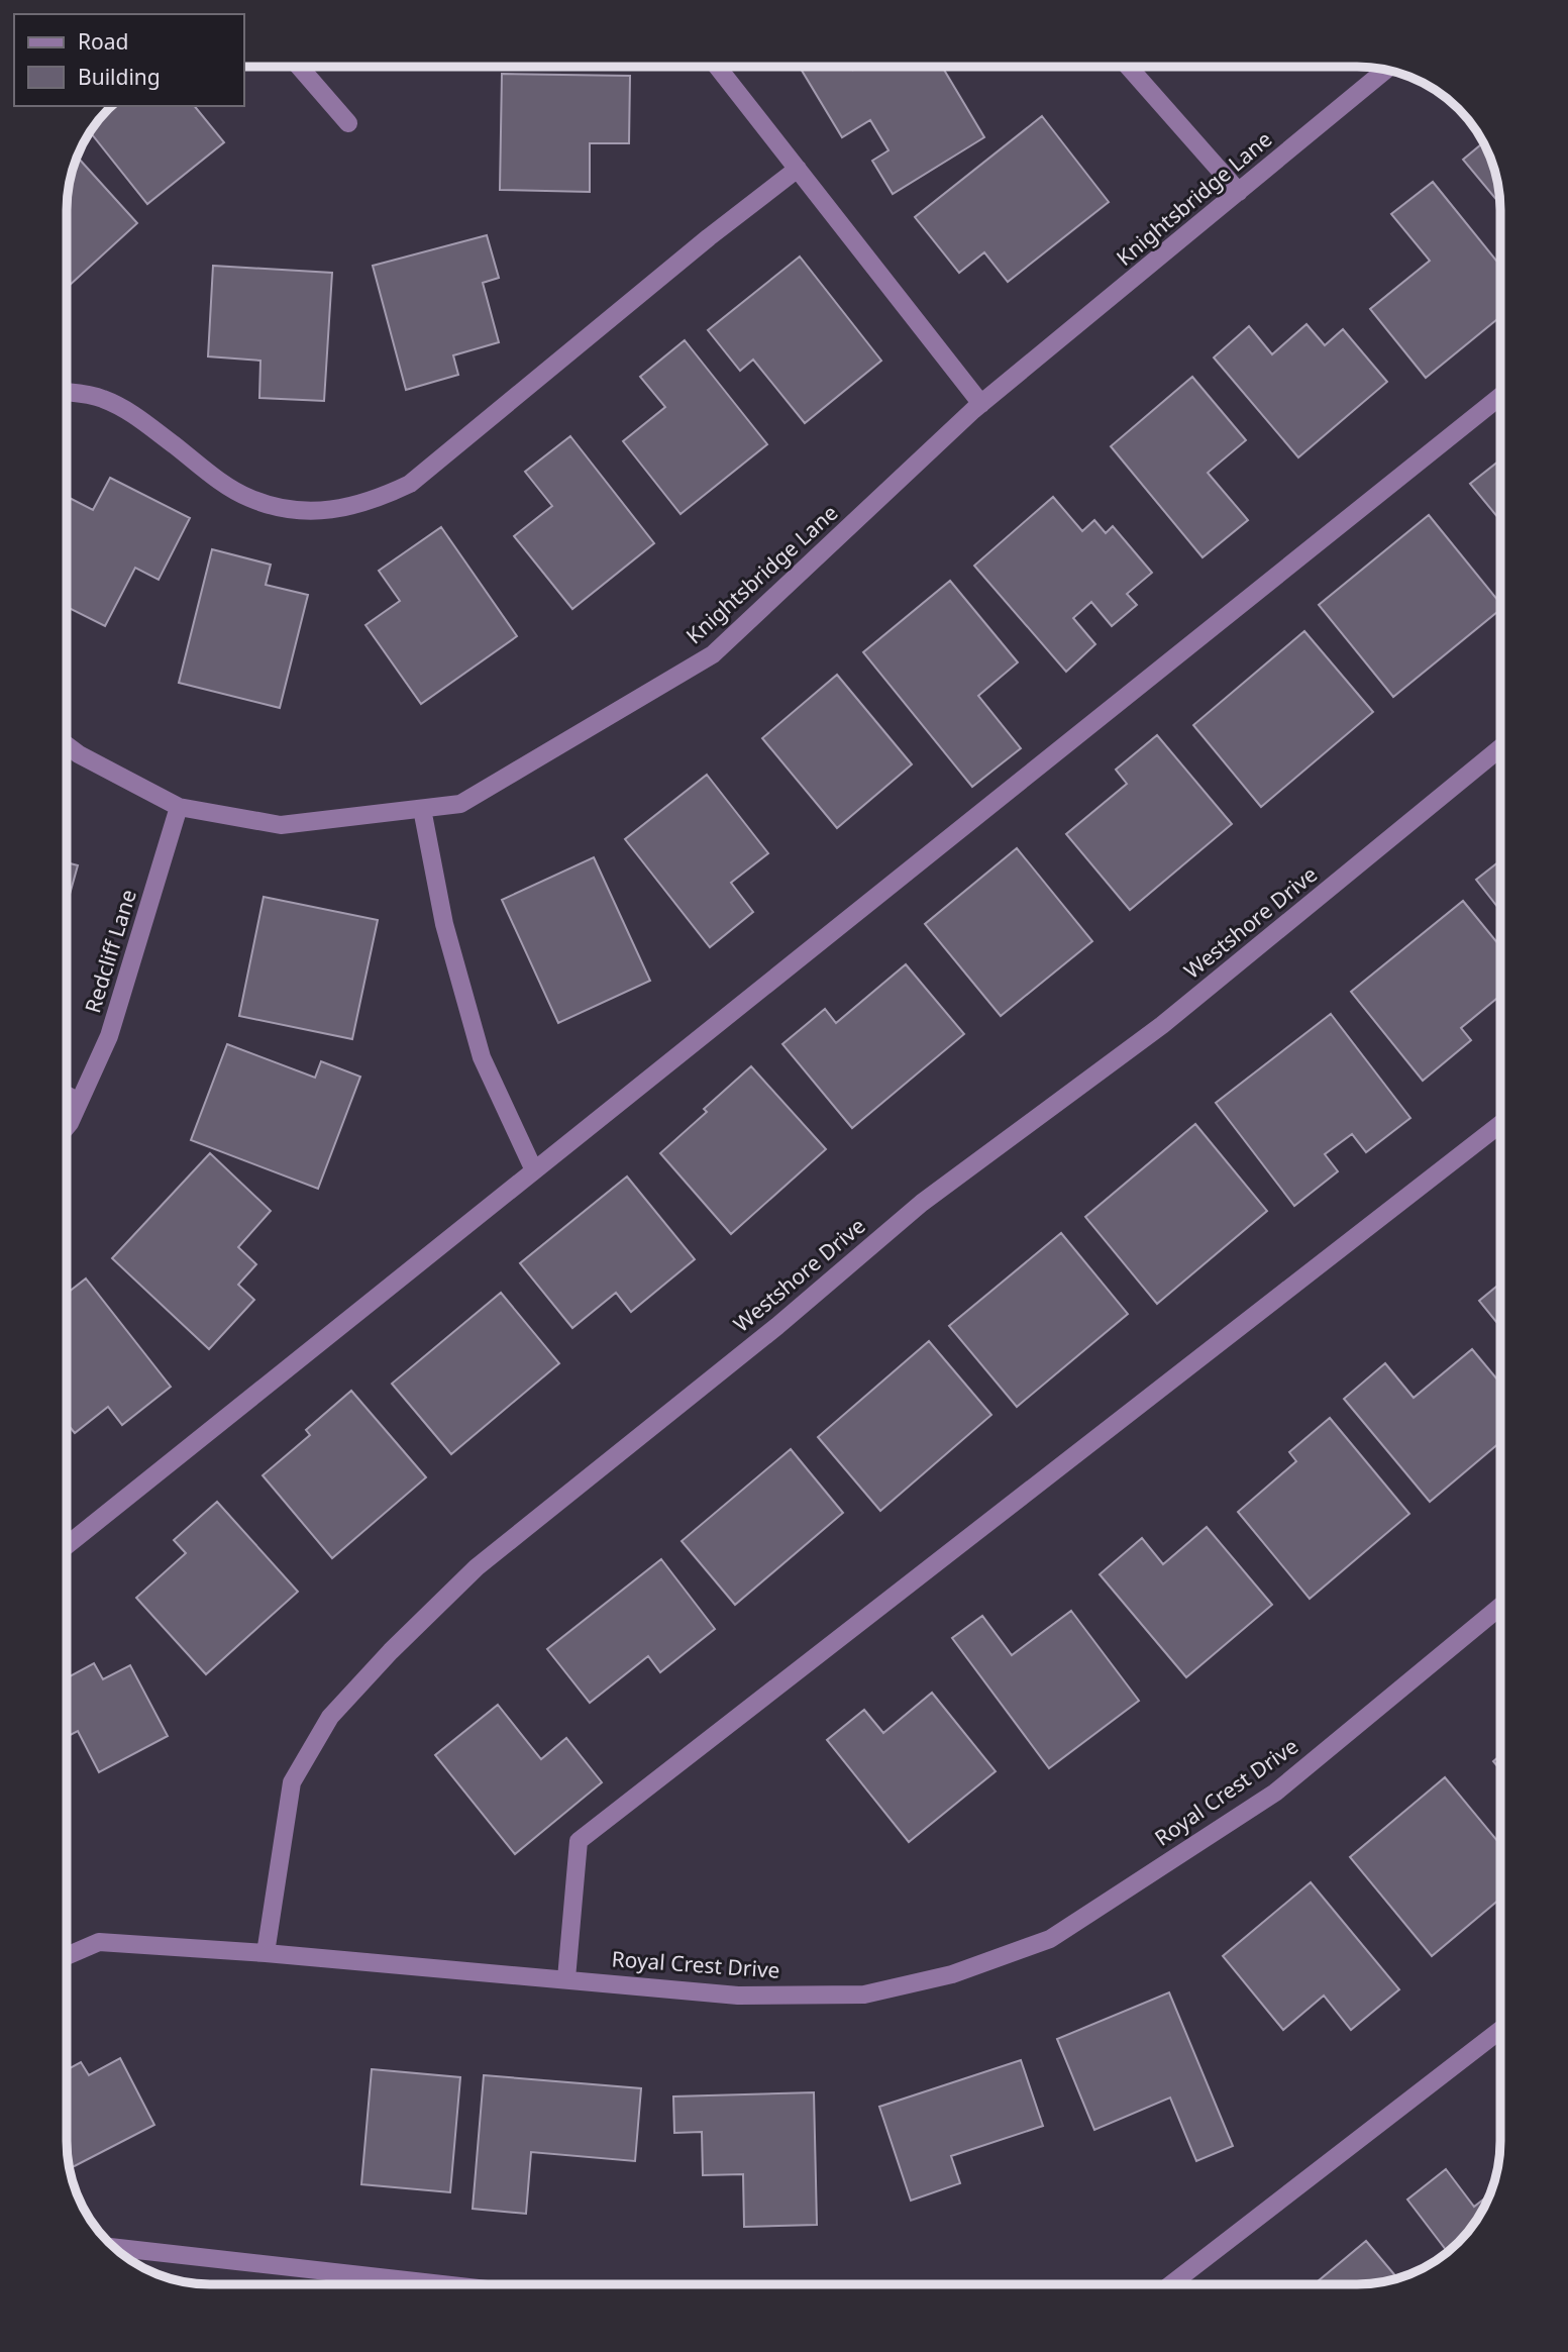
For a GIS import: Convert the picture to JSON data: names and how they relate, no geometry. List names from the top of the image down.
{
  "streets": {
    "street": [
      "Knightsbridge Lane",
      "Westshore Drive",
      "Redcliff Lane",
      "Royal Crest Drive"
    ]
  },
  "crossings": [
    ["Knightsbridge Lane", "Redcliff Lane"],
    ["Westshore Drive", "Royal Crest Drive"]
  ],
  "legend": ["Road", "Building"]
}
